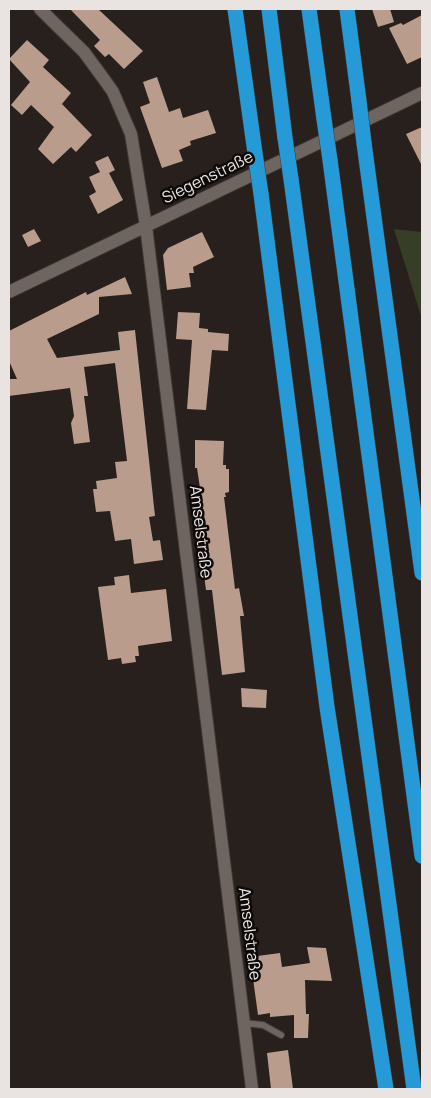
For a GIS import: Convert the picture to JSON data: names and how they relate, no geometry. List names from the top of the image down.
{
  "streets": {
    "street": ["Siegenstraße", "Amselstraße"]
  },
  "crossings": [
    ["Siegenstraße", "Amselstraße"]
  ]
}
